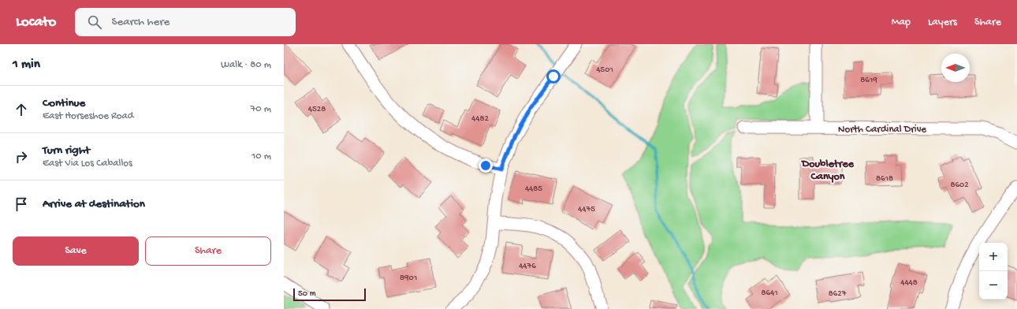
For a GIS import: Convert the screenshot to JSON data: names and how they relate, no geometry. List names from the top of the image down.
{
  "streets": {
    "street": ["North Cardinal Drive"]
  },
  "districts": ["Doubletree Canyon"],
  "house_numbers": [
    "4501",
    "8619",
    "4528",
    "4482",
    "8618",
    "8602",
    "4485",
    "4475",
    "4476",
    "8901",
    "4448",
    "8641",
    "8627"
  ],
  "scale_bar": "50 m",
  "north": "left",
  "page": {
    "header": "Locato",
    "search": "Search here",
    "nav": ["Map", "Layers", "Share"],
    "heading": ["1 min", "Walk · 80 m"],
    "list": [
      ["Continue", "East Horseshoe Road", "70 m"],
      ["Turn right", "East Via Los Caballos", "10 m"],
      "Arrive at destination"
    ],
    "buttons": ["Save", "Share"],
    "map_buttons": ["+", "−"],
    "scale": "50 m"
  }
}
